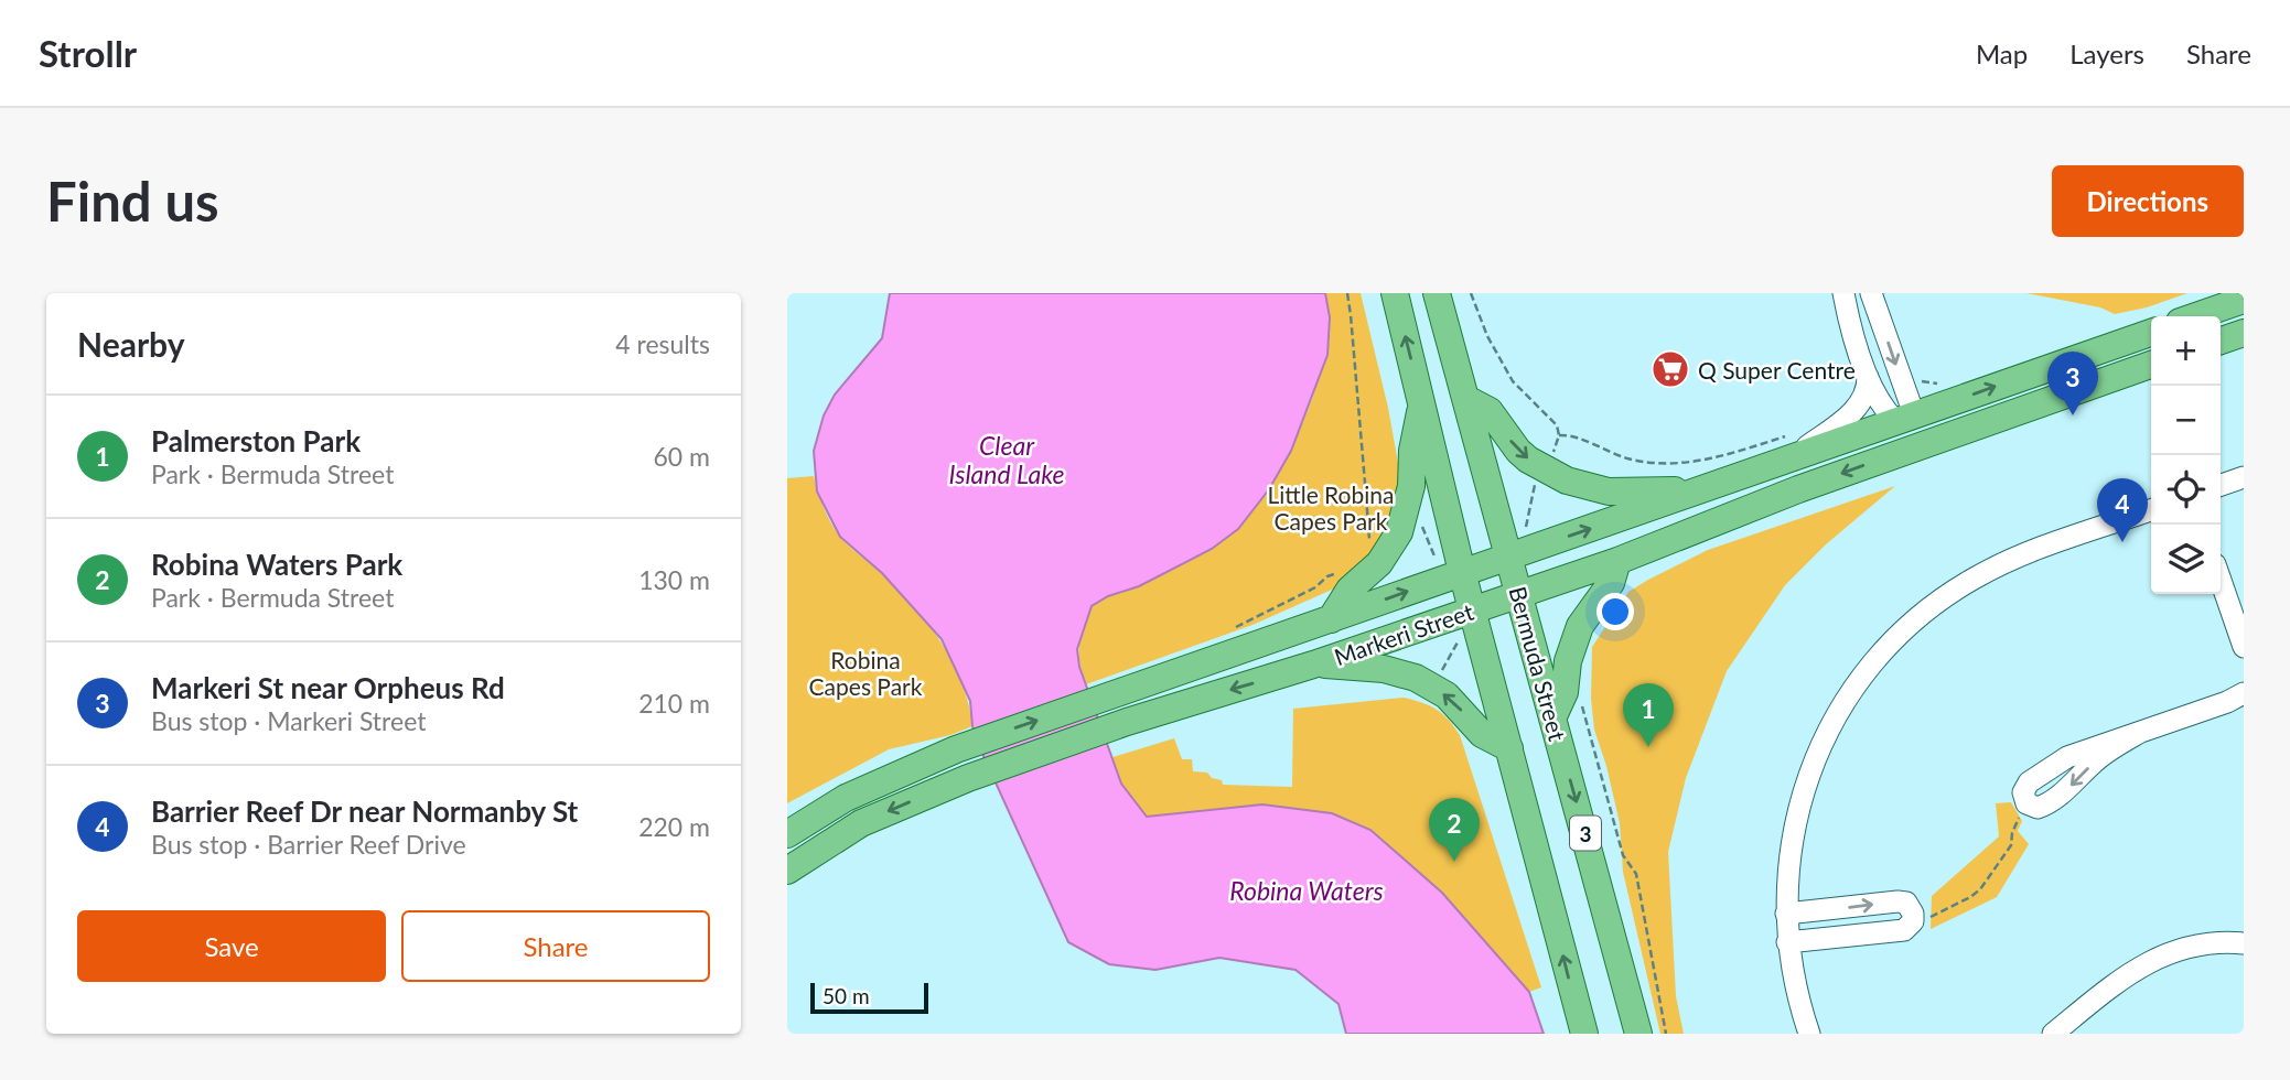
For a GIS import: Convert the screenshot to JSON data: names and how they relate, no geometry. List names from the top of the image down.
{
  "streets": {
    "main road": ["Markeri Street", "Bermuda Street", "3"]
  },
  "crossings": [
    ["Markeri Street", "Bermuda Street"],
    ["Markeri Street", "3"]
  ],
  "water": ["Clear Island Lake", "Robina Waters"],
  "parks": ["Little Robina Capes Park", "Robina Capes Park"],
  "places": {
    "supermarket": ["Q Super Centre"]
  },
  "scale_bar": "50 m",
  "page": {
    "header": "Strollr",
    "nav": ["Map", "Layers", "Share"],
    "buttons": [
      "Directions",
      ["Save", "Share"]
    ],
    "title": "Find us",
    "heading": ["Nearby", "4 results"],
    "map_buttons": ["+", "−"],
    "pins": [
      "3",
      "4",
      "1",
      "2"
    ],
    "list": [
      {
        "mark": "1",
        "name": "Palmerston Park",
        "note": "Park · Bermuda Street",
        "value": "60 m"
      },
      {
        "mark": "2",
        "name": "Robina Waters Park",
        "note": "Park · Bermuda Street",
        "value": "130 m"
      },
      {
        "mark": "3",
        "name": "Markeri St near Orpheus Rd",
        "note": "Bus stop · Markeri Street",
        "value": "210 m"
      },
      {
        "mark": "4",
        "name": "Barrier Reef Dr near Normanby St",
        "note": "Bus stop · Barrier Reef Drive",
        "value": "220 m"
      }
    ],
    "scale": "50 m"
  }
}
